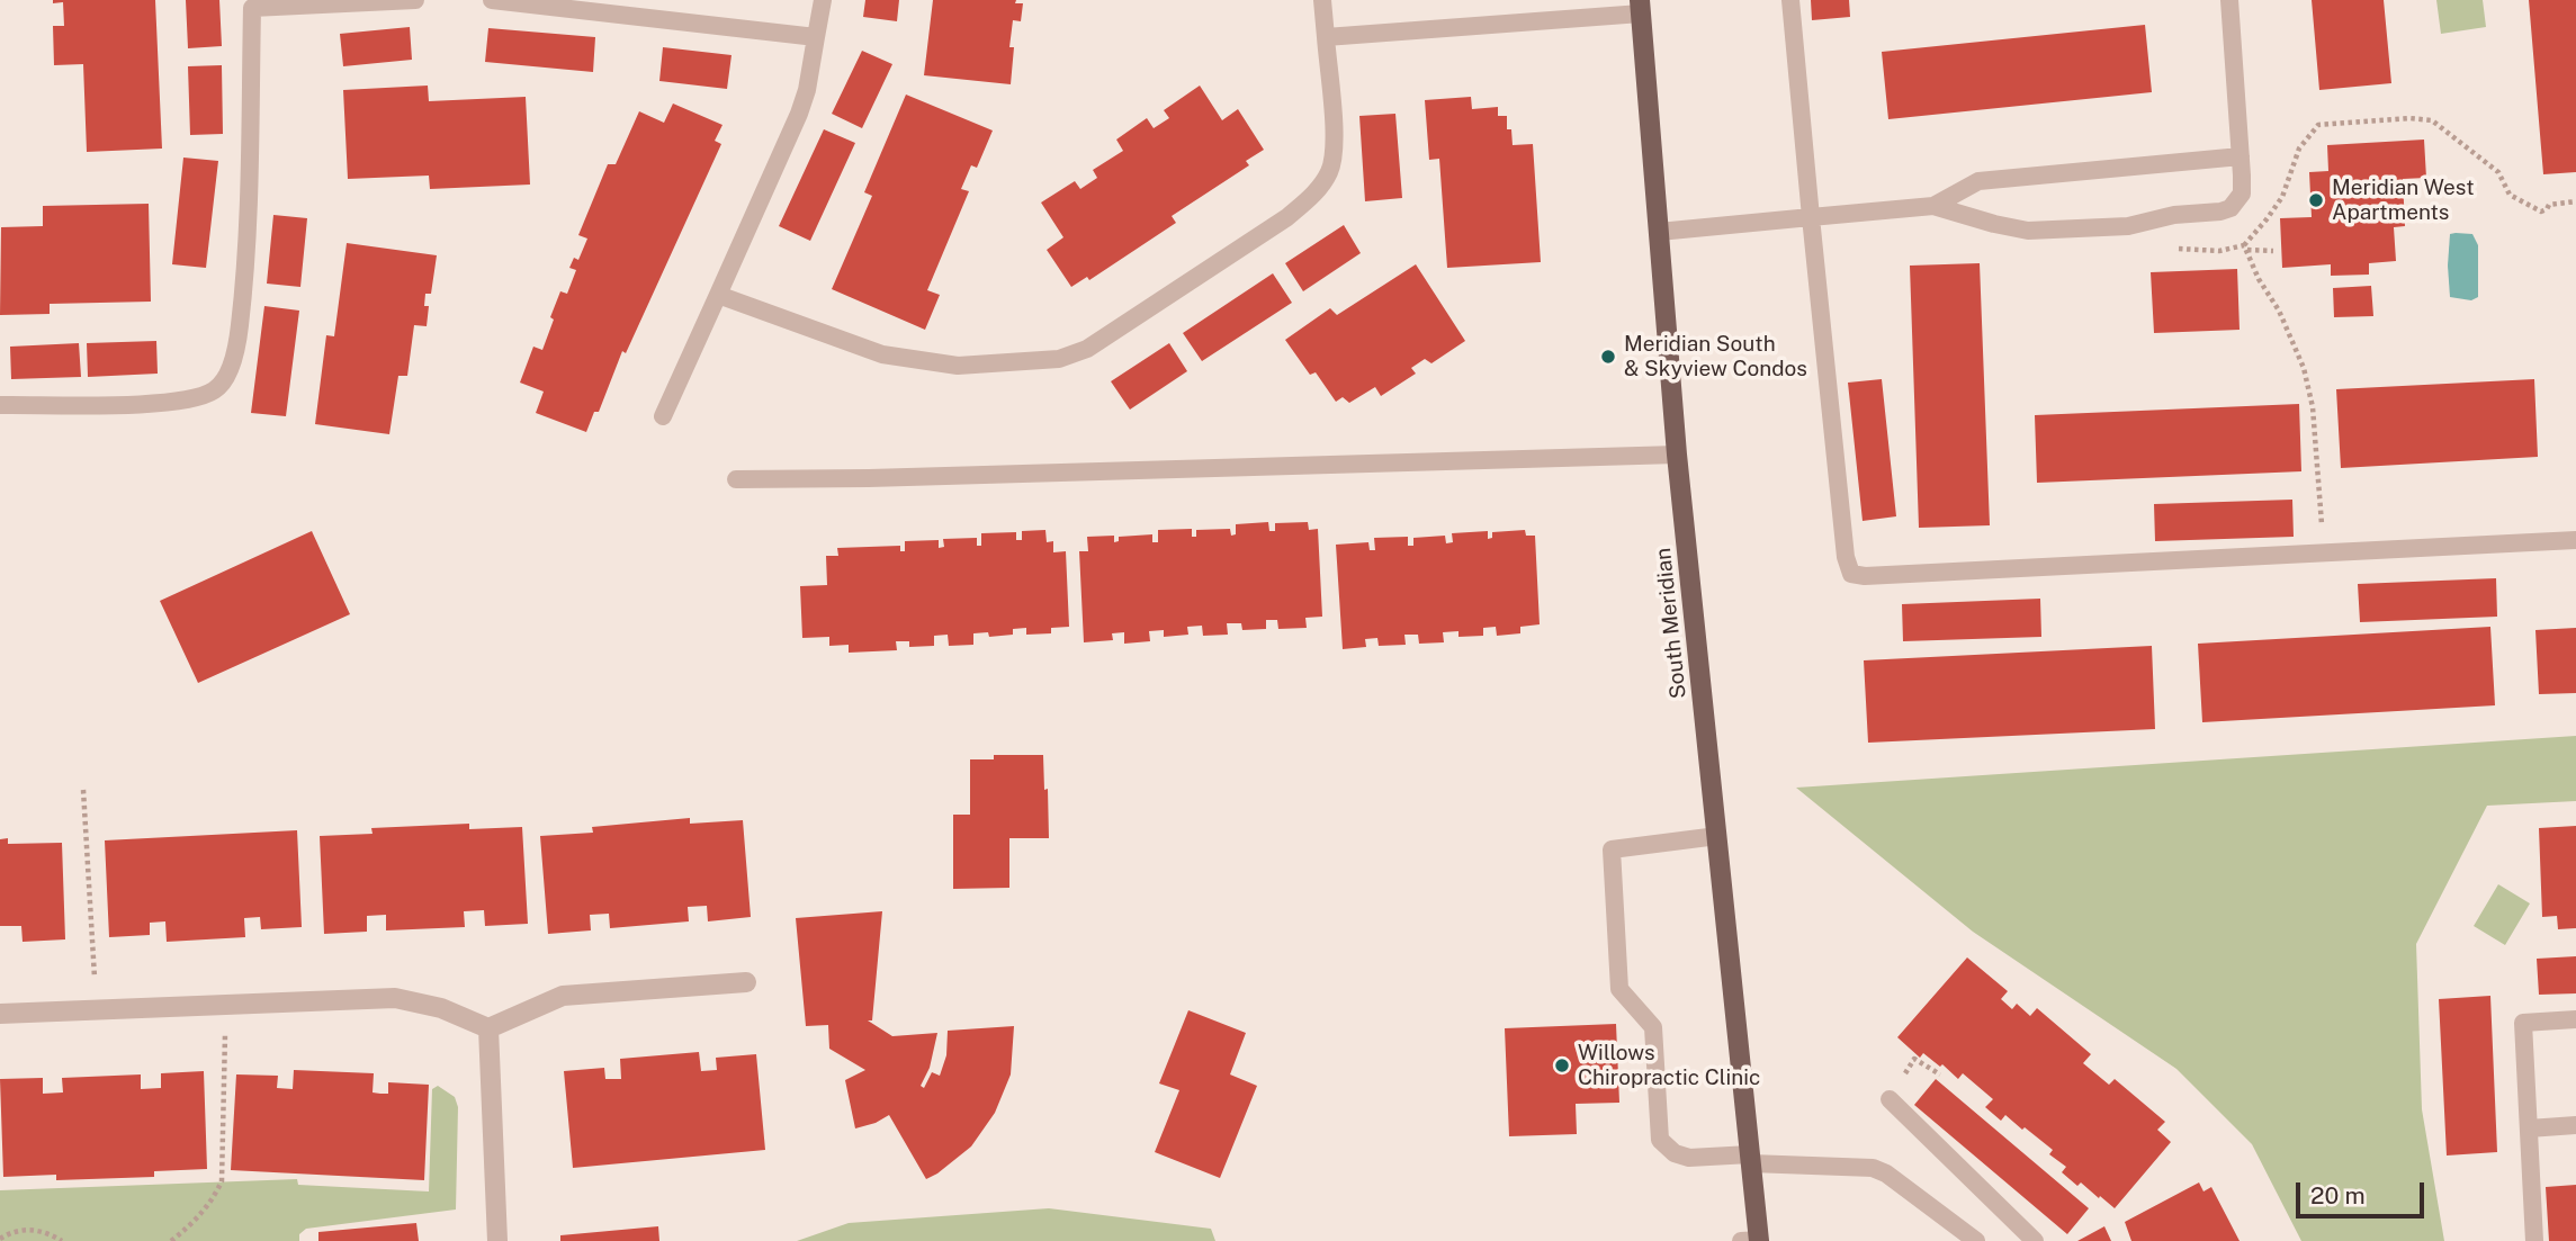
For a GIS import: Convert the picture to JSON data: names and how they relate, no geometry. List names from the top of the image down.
{
  "streets": {
    "main road": ["South Meridian"]
  },
  "places": ["Meridian West Apartments", "Meridian South & Skyview Condos", "Willows Chiropractic Clinic"],
  "scale_bar": "20 m"
}
